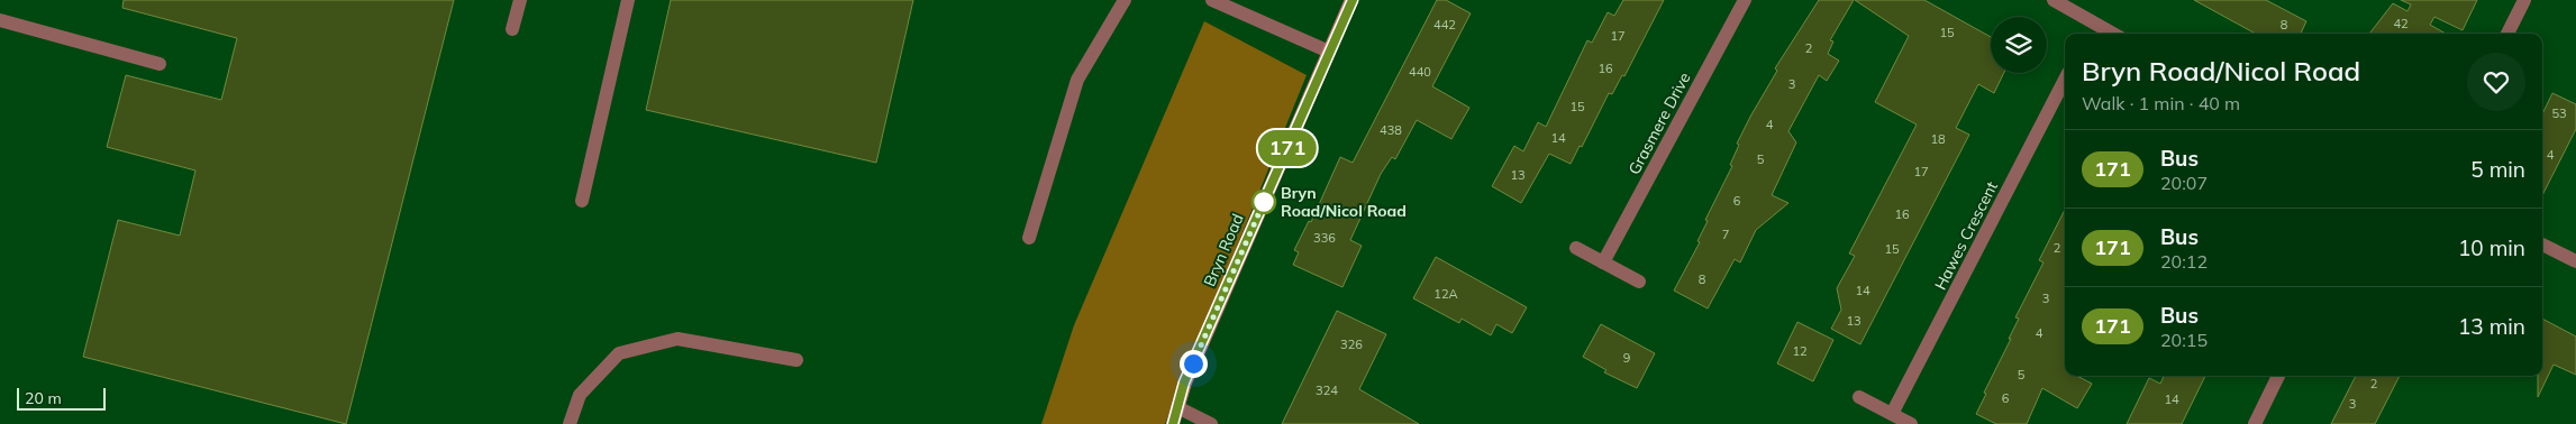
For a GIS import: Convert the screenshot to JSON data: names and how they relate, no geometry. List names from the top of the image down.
{
  "streets": {
    "main road": ["Bryn Road"],
    "street": ["Grasmere Drive", "Hawes Crescent"]
  },
  "places": ["Bryn Road/Nicol Road"],
  "lines": ["bus line 171"],
  "house_numbers": [
    "42",
    "442",
    "8",
    "15",
    "17",
    "2",
    "16",
    "440",
    "3",
    "15",
    "53",
    "4",
    "438",
    "14",
    "18",
    "4",
    "5",
    "17",
    "13",
    "6",
    "16",
    "7",
    "336",
    "2",
    "15",
    "8",
    "14",
    "12A",
    "3",
    "13",
    "4",
    "326",
    "12",
    "9",
    "5",
    "2",
    "324",
    "6",
    "14",
    "3"
  ],
  "scale_bar": "20 m",
  "page": {
    "on_map": "171",
    "heading": ["Bryn Road/Nicol Road", "Walk · 1 min · 40 m"],
    "list": [
      {
        "mark": "171",
        "name": "Bus",
        "note": "20:07",
        "value": "5 min"
      },
      {
        "mark": "171",
        "name": "Bus",
        "note": "20:12",
        "value": "10 min"
      },
      {
        "mark": "171",
        "name": "Bus",
        "note": "20:15",
        "value": "13 min"
      }
    ],
    "scale": "20 m"
  }
}
